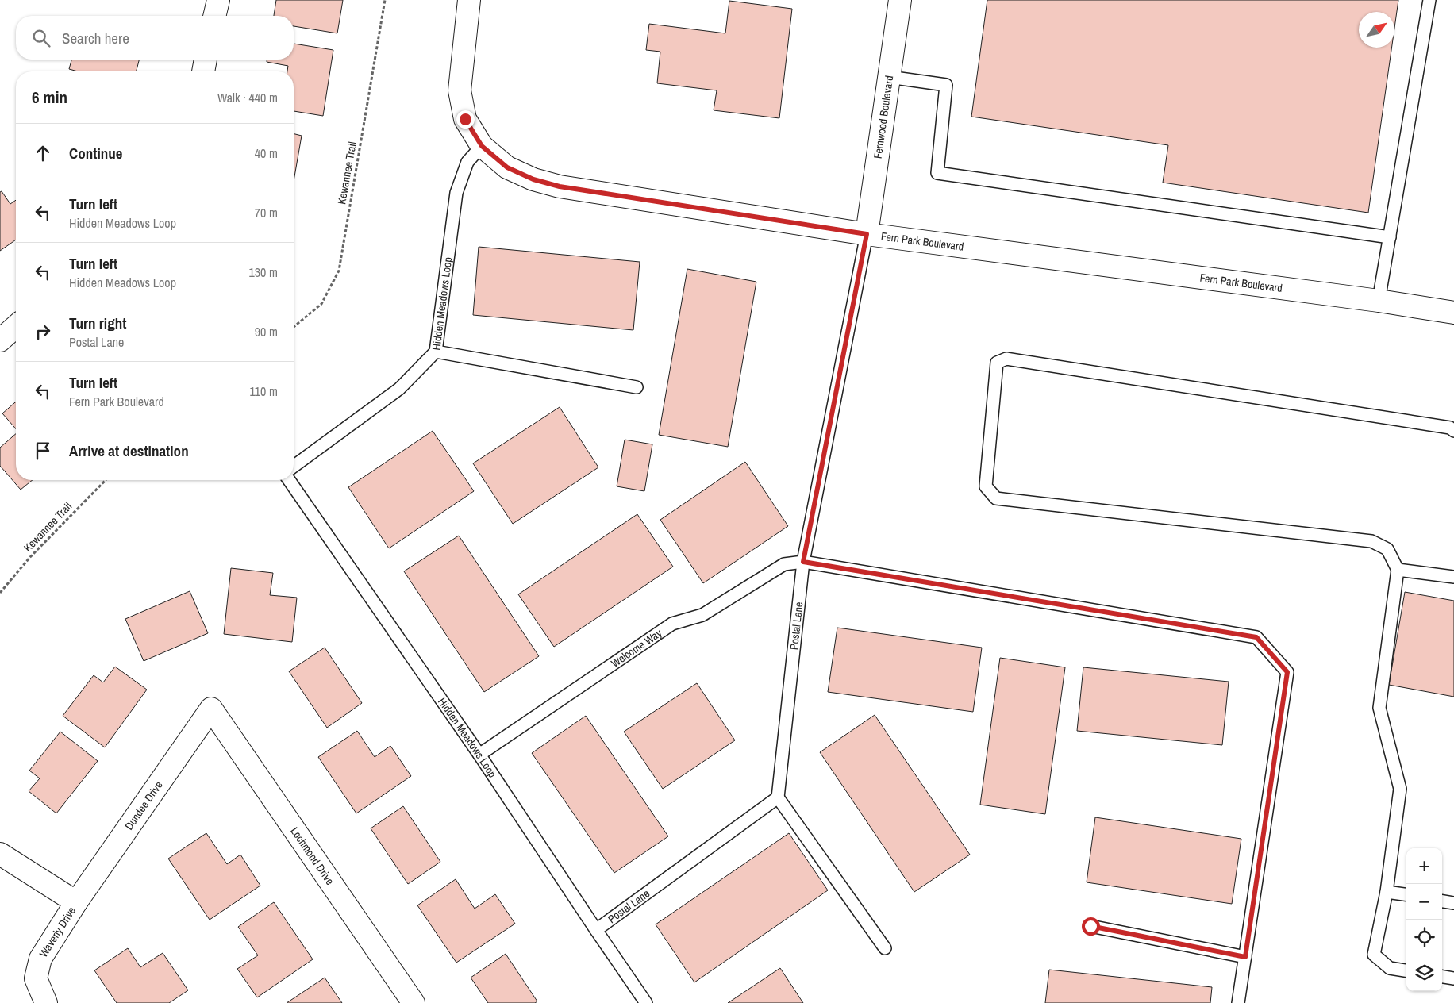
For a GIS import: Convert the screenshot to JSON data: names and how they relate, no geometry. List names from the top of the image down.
{
  "streets": {
    "street": [
      "Fernwood Boulevard",
      "Fern Park Boulevard",
      "Dundee Drive",
      "Lochmond Drive",
      "Waverly Drive"
    ],
    "lane": ["Hidden Meadows Loop", "Postal Lane", "Welcome Way"],
    "path": ["Kewannee Trail"]
  },
  "crossings": [
    ["Fernwood Boulevard", "Fern Park Boulevard"],
    ["Fernwood Boulevard", "Postal Lane"],
    ["Fern Park Boulevard", "Hidden Meadows Loop"],
    ["Fern Park Boulevard", "Postal Lane"],
    ["Hidden Meadows Loop", "Postal Lane"],
    ["Hidden Meadows Loop", "Welcome Way"],
    ["Postal Lane", "Welcome Way"],
    ["Dundee Drive", "Lochmond Drive"],
    ["Dundee Drive", "Waverly Drive"]
  ],
  "north": "top right",
  "page": {
    "search": "Search here",
    "heading": ["6 min", "Walk · 440 m"],
    "list": [
      ["Continue", "40 m"],
      ["Turn left", "Hidden Meadows Loop", "70 m"],
      ["Turn left", "Hidden Meadows Loop", "130 m"],
      ["Turn right", "Postal Lane", "90 m"],
      ["Turn left", "Fern Park Boulevard", "110 m"],
      "Arrive at destination"
    ],
    "map_buttons": ["+", "−"]
  }
}
